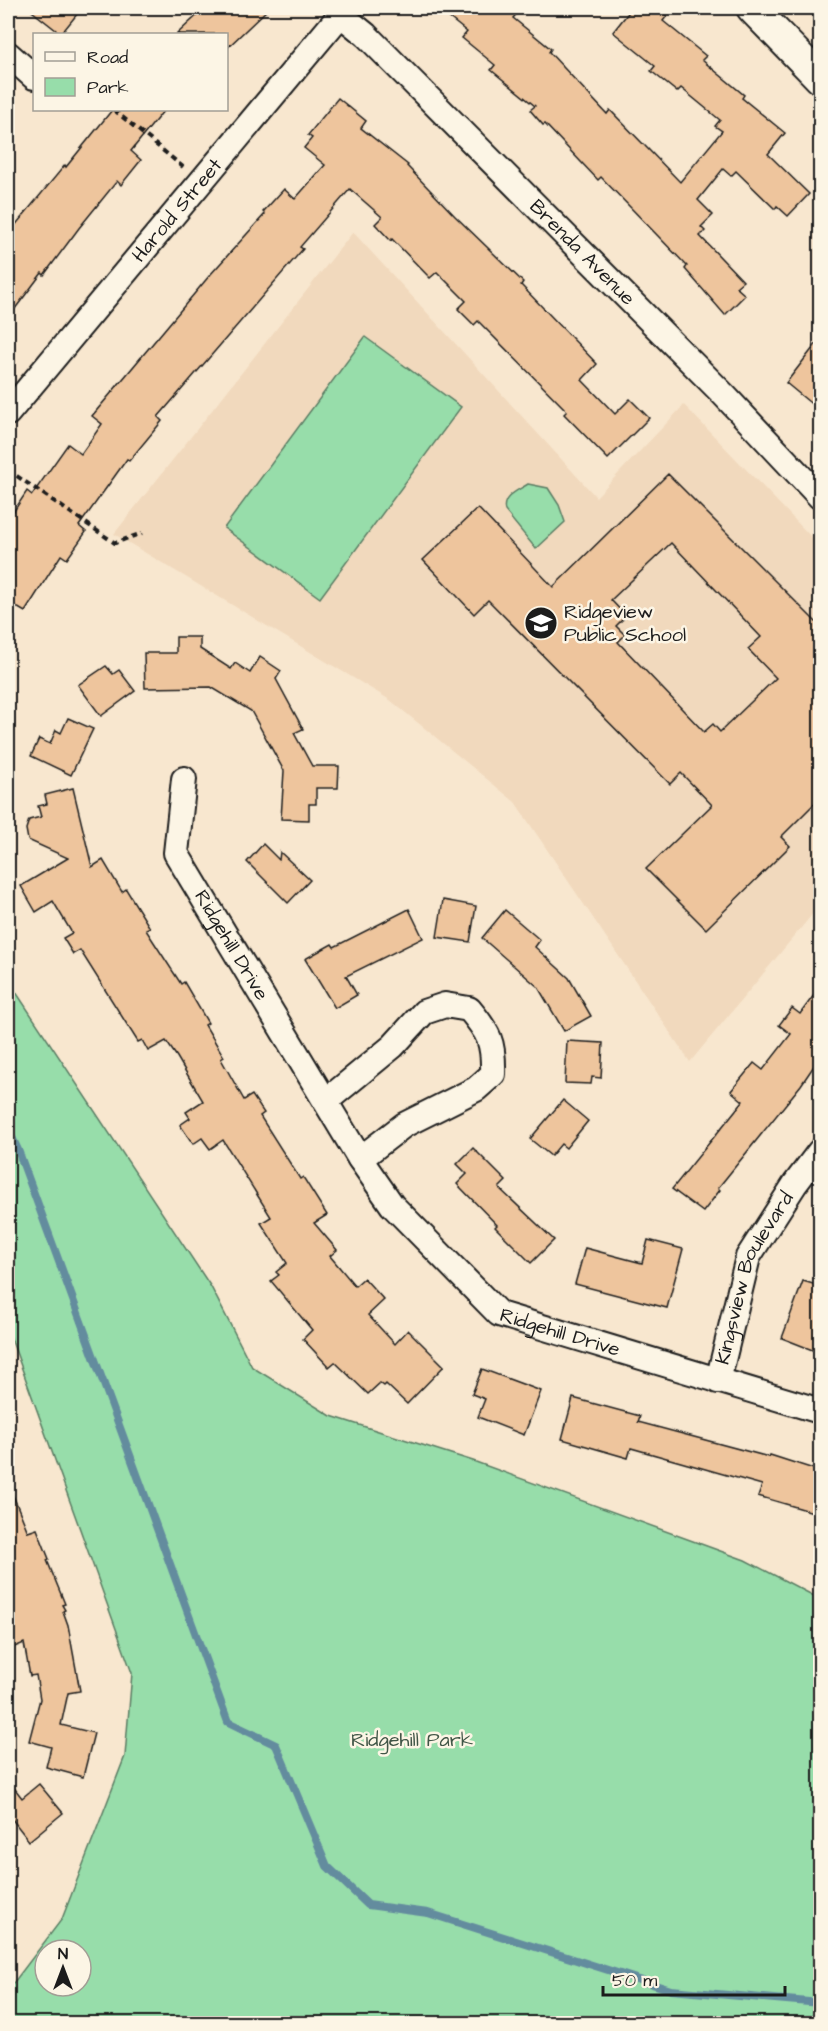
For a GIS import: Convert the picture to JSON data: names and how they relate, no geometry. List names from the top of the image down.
{
  "streets": {
    "street": [
      "Harold Street",
      "Brenda Avenue",
      "Ridgehill Drive",
      "Kingsview Boulevard"
    ]
  },
  "crossings": [
    ["Harold Street", "Brenda Avenue"],
    ["Ridgehill Drive", "Kingsview Boulevard"]
  ],
  "parks": ["Ridgehill Park"],
  "places": {
    "school or university": ["Ridgeview Public School"]
  },
  "legend": ["Road", "Park"],
  "scale_bar": "50 m",
  "north": "top"
}
